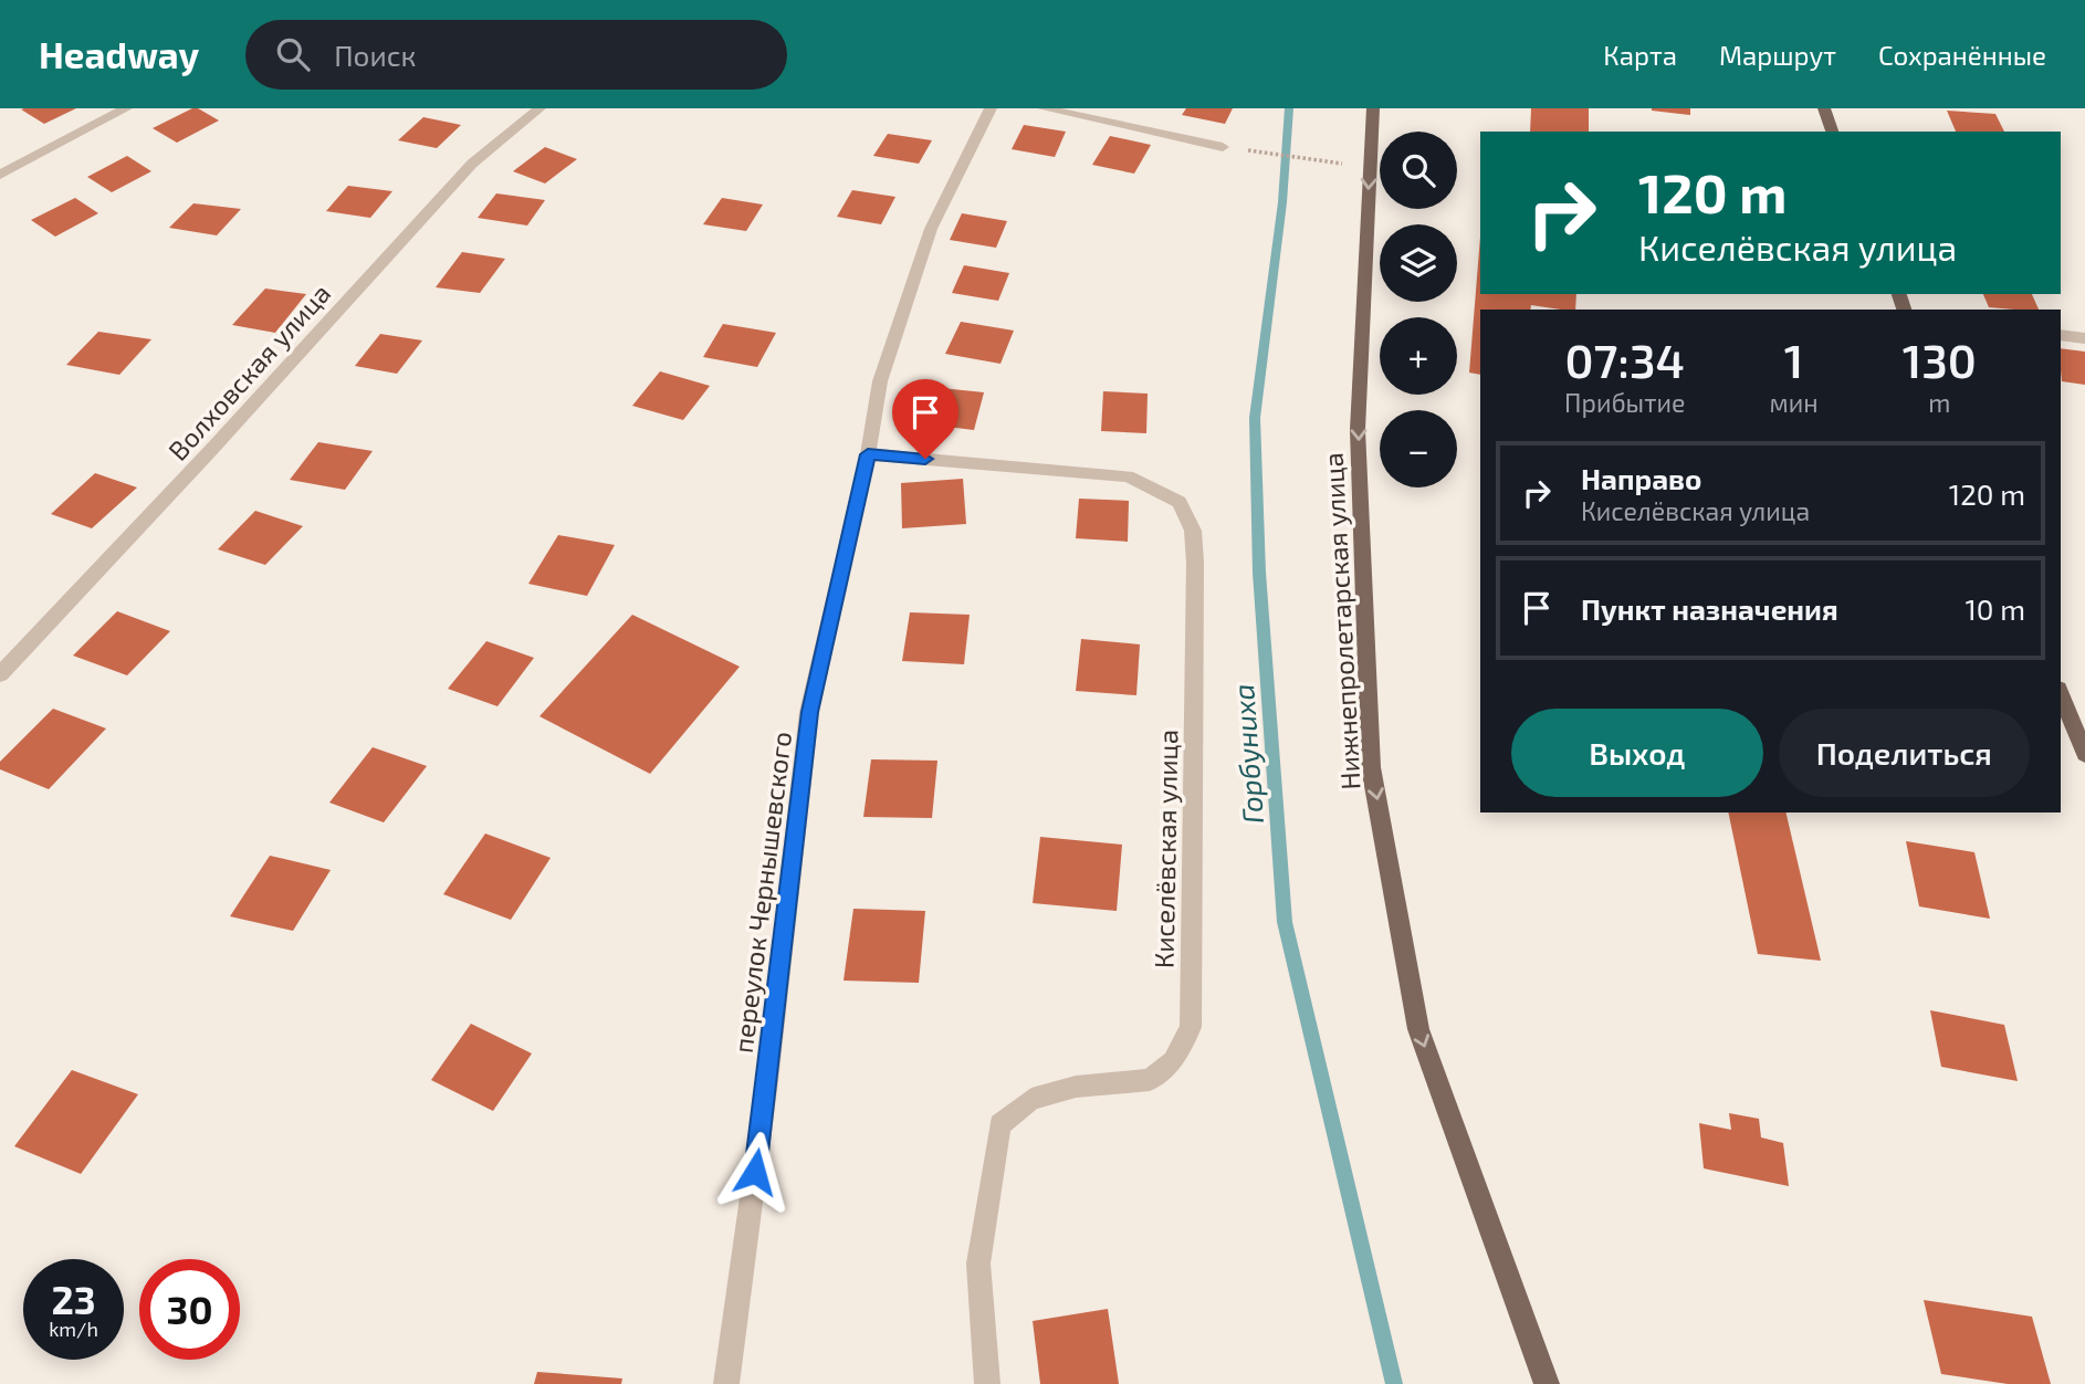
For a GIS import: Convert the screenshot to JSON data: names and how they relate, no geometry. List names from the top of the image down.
{
  "streets": {
    "main road": ["Нижнепролетарская улица"],
    "street": ["Волховская улица", "Киселёвская улица", "переулок Чернышевского"]
  },
  "crossings": [
    ["Киселёвская улица", "переулок Чернышевского"]
  ],
  "one_way": ["Нижнепролетарская улица"],
  "water": ["Горбуниха"],
  "page": {
    "header": "Headway",
    "search": "Поиск",
    "nav": ["Карта", "Маршрут", "Сохранённые"],
    "map_buttons": ["+", "−"],
    "turn": ["120 m", "Киселёвская улица"],
    "eta": [
      "07:34",
      "Прибытие",
      "1",
      "мин",
      "130",
      "m"
    ],
    "list": [
      {
        "name": "Направо",
        "note": "Киселёвская улица",
        "value": "120 m"
      },
      {
        "name": "Пункт назначения",
        "value": "10 m"
      }
    ],
    "buttons": ["Выход", "Поделиться"],
    "speed": "23 km/h",
    "limit": "30"
  }
}
